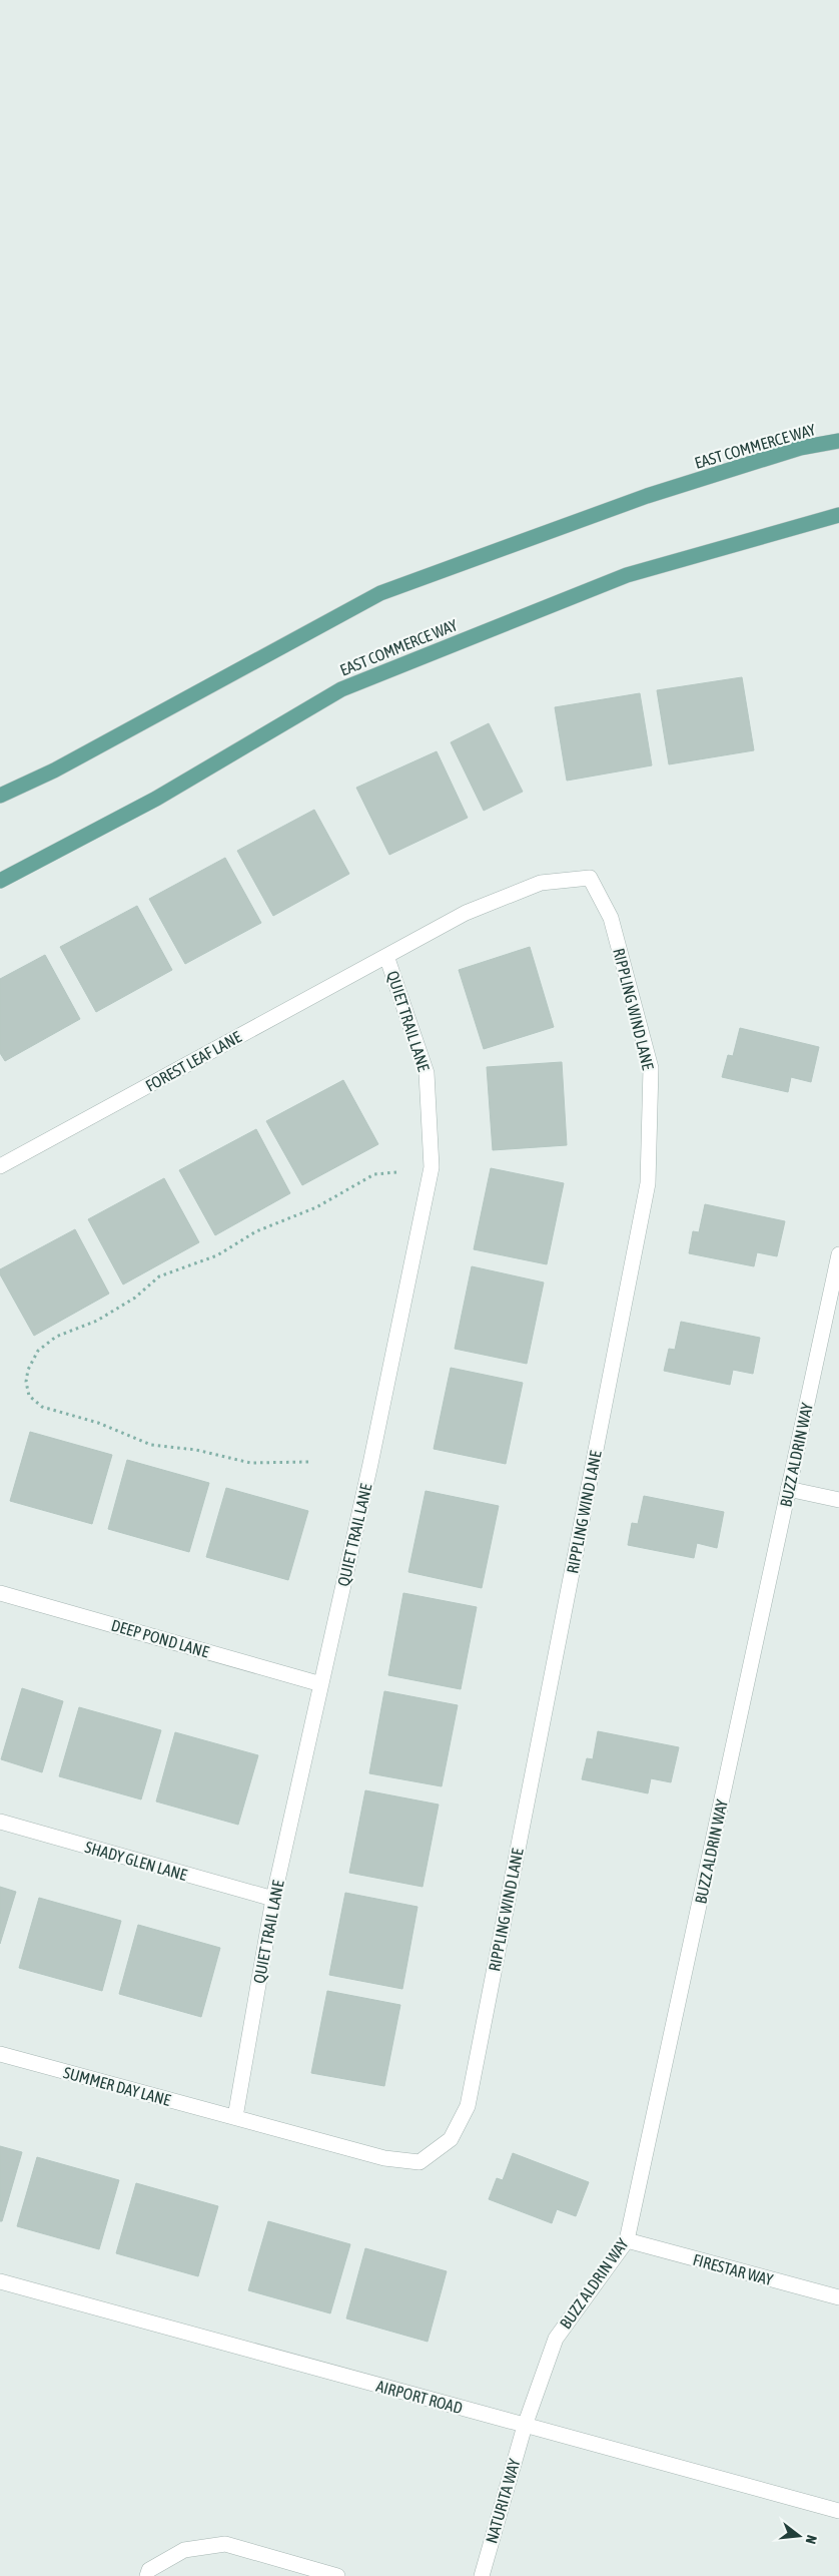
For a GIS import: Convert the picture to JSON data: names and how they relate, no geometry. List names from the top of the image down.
{
  "streets": {
    "main road": ["EAST COMMERCE WAY"],
    "street": [
      "RIPPLING WIND LANE",
      "QUIET TRAIL LANE",
      "FOREST LEAF LANE",
      "BUZZ ALDRIN WAY",
      "DEEP POND LANE",
      "SHADY GLEN LANE",
      "SUMMER DAY LANE",
      "FIRESTAR WAY",
      "AIRPORT ROAD",
      "NATURITA WAY"
    ]
  },
  "crossings": [
    ["RIPPLING WIND LANE", "QUIET TRAIL LANE"],
    ["RIPPLING WIND LANE", "FOREST LEAF LANE"],
    ["RIPPLING WIND LANE", "SUMMER DAY LANE"],
    ["QUIET TRAIL LANE", "FOREST LEAF LANE"],
    ["QUIET TRAIL LANE", "DEEP POND LANE"],
    ["QUIET TRAIL LANE", "SHADY GLEN LANE"],
    ["QUIET TRAIL LANE", "SUMMER DAY LANE"],
    ["BUZZ ALDRIN WAY", "FIRESTAR WAY"],
    ["BUZZ ALDRIN WAY", "AIRPORT ROAD"],
    ["BUZZ ALDRIN WAY", "NATURITA WAY"],
    ["AIRPORT ROAD", "NATURITA WAY"]
  ],
  "north": "right"
}
